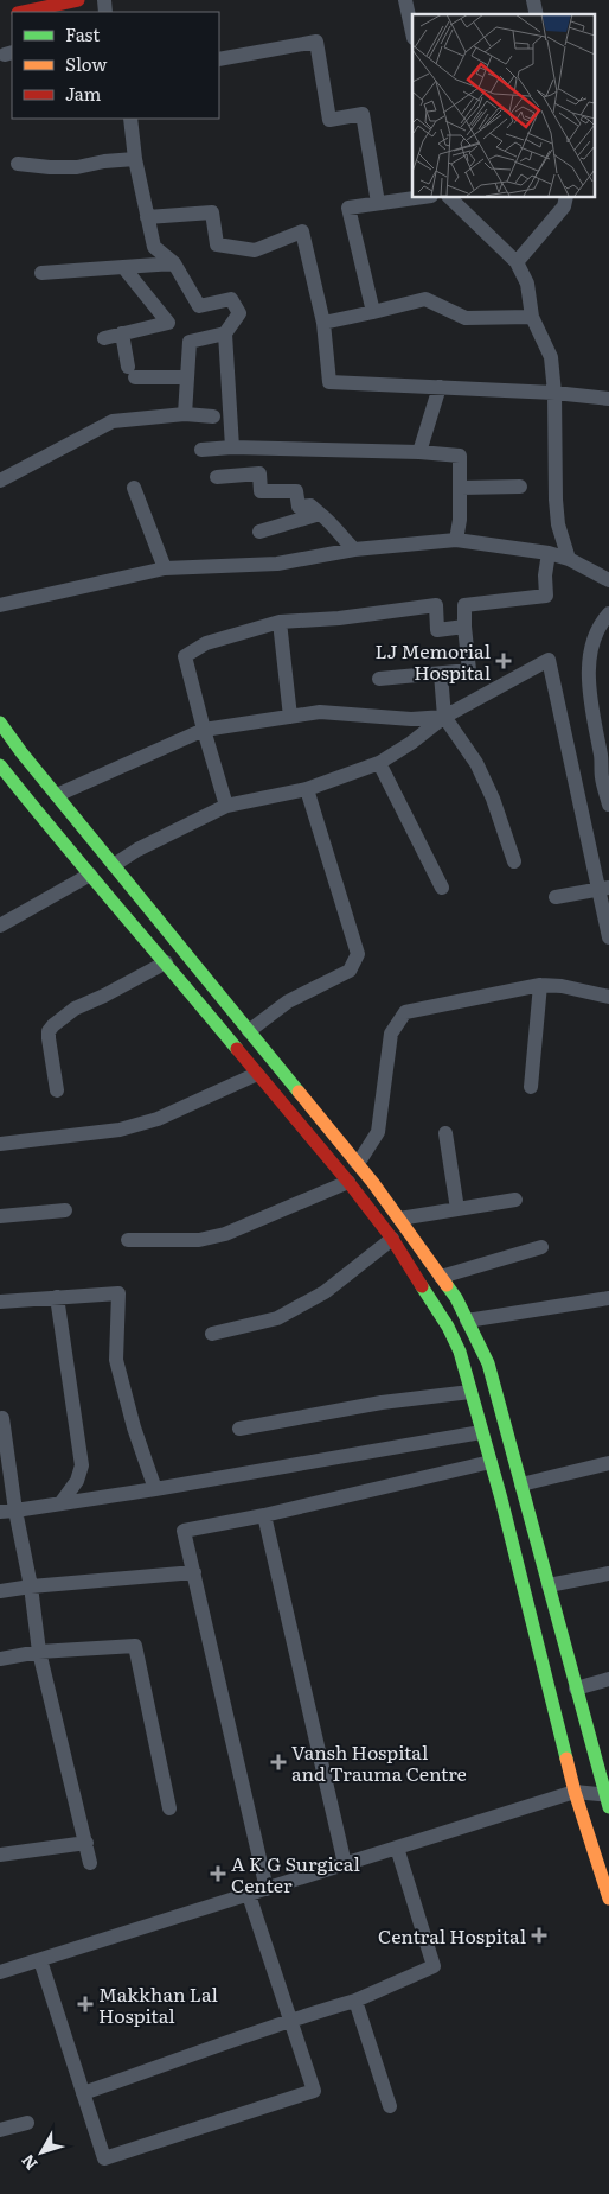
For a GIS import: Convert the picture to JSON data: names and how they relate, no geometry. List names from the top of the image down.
{
  "places": {
    "health": [
      "LJ Memorial Hospital",
      "Vansh Hospital and Trauma Centre",
      "A K G Surgical Center",
      "Central Hospital",
      "Makkhan Lal Hospital"
    ]
  },
  "legend": ["Fast", "Slow", "Jam"],
  "north": "bottom left"
}
